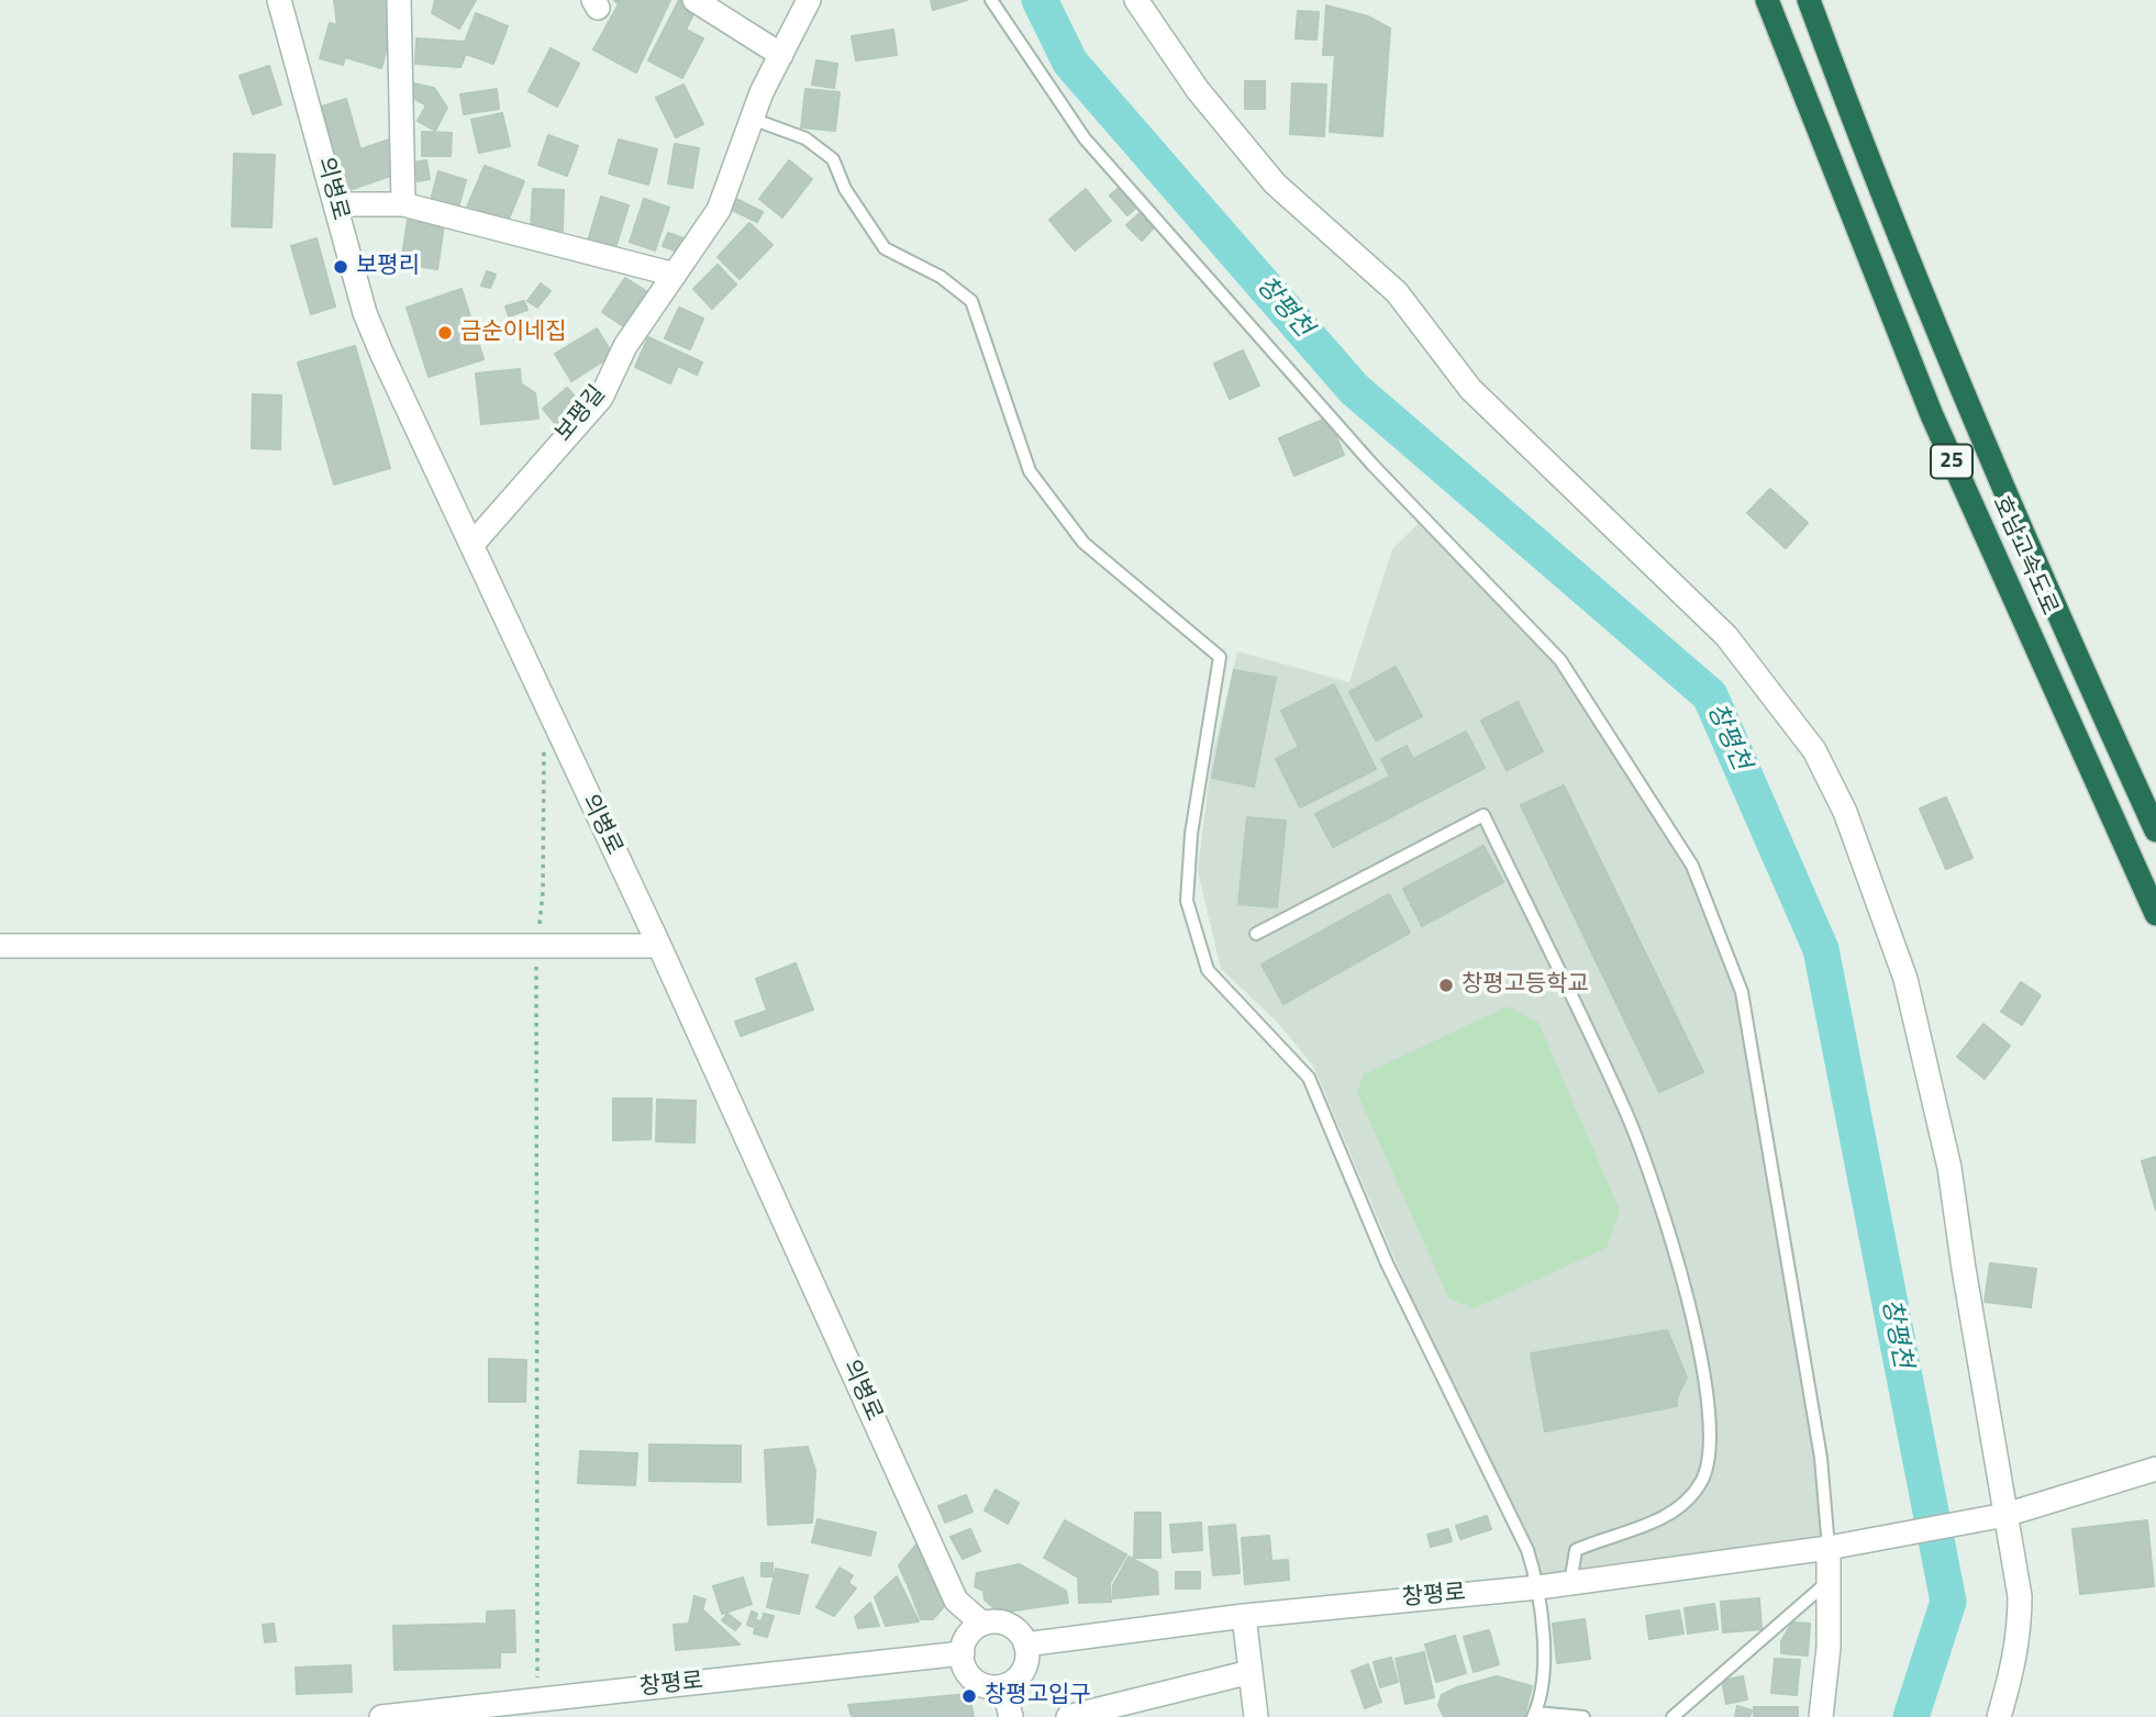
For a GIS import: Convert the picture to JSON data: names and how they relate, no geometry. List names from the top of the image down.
{
  "streets": {
    "highway": ["25", "호남고속도로"],
    "street": ["의병로", "보평길", "창평로"]
  },
  "crossings": [
    ["의병로", "보평길"],
    ["의병로", "창평로"]
  ],
  "water": ["창평천"],
  "places": [
    "보평리",
    "금순이네집",
    "창평고등학교",
    "창평고입구"
  ]
}
